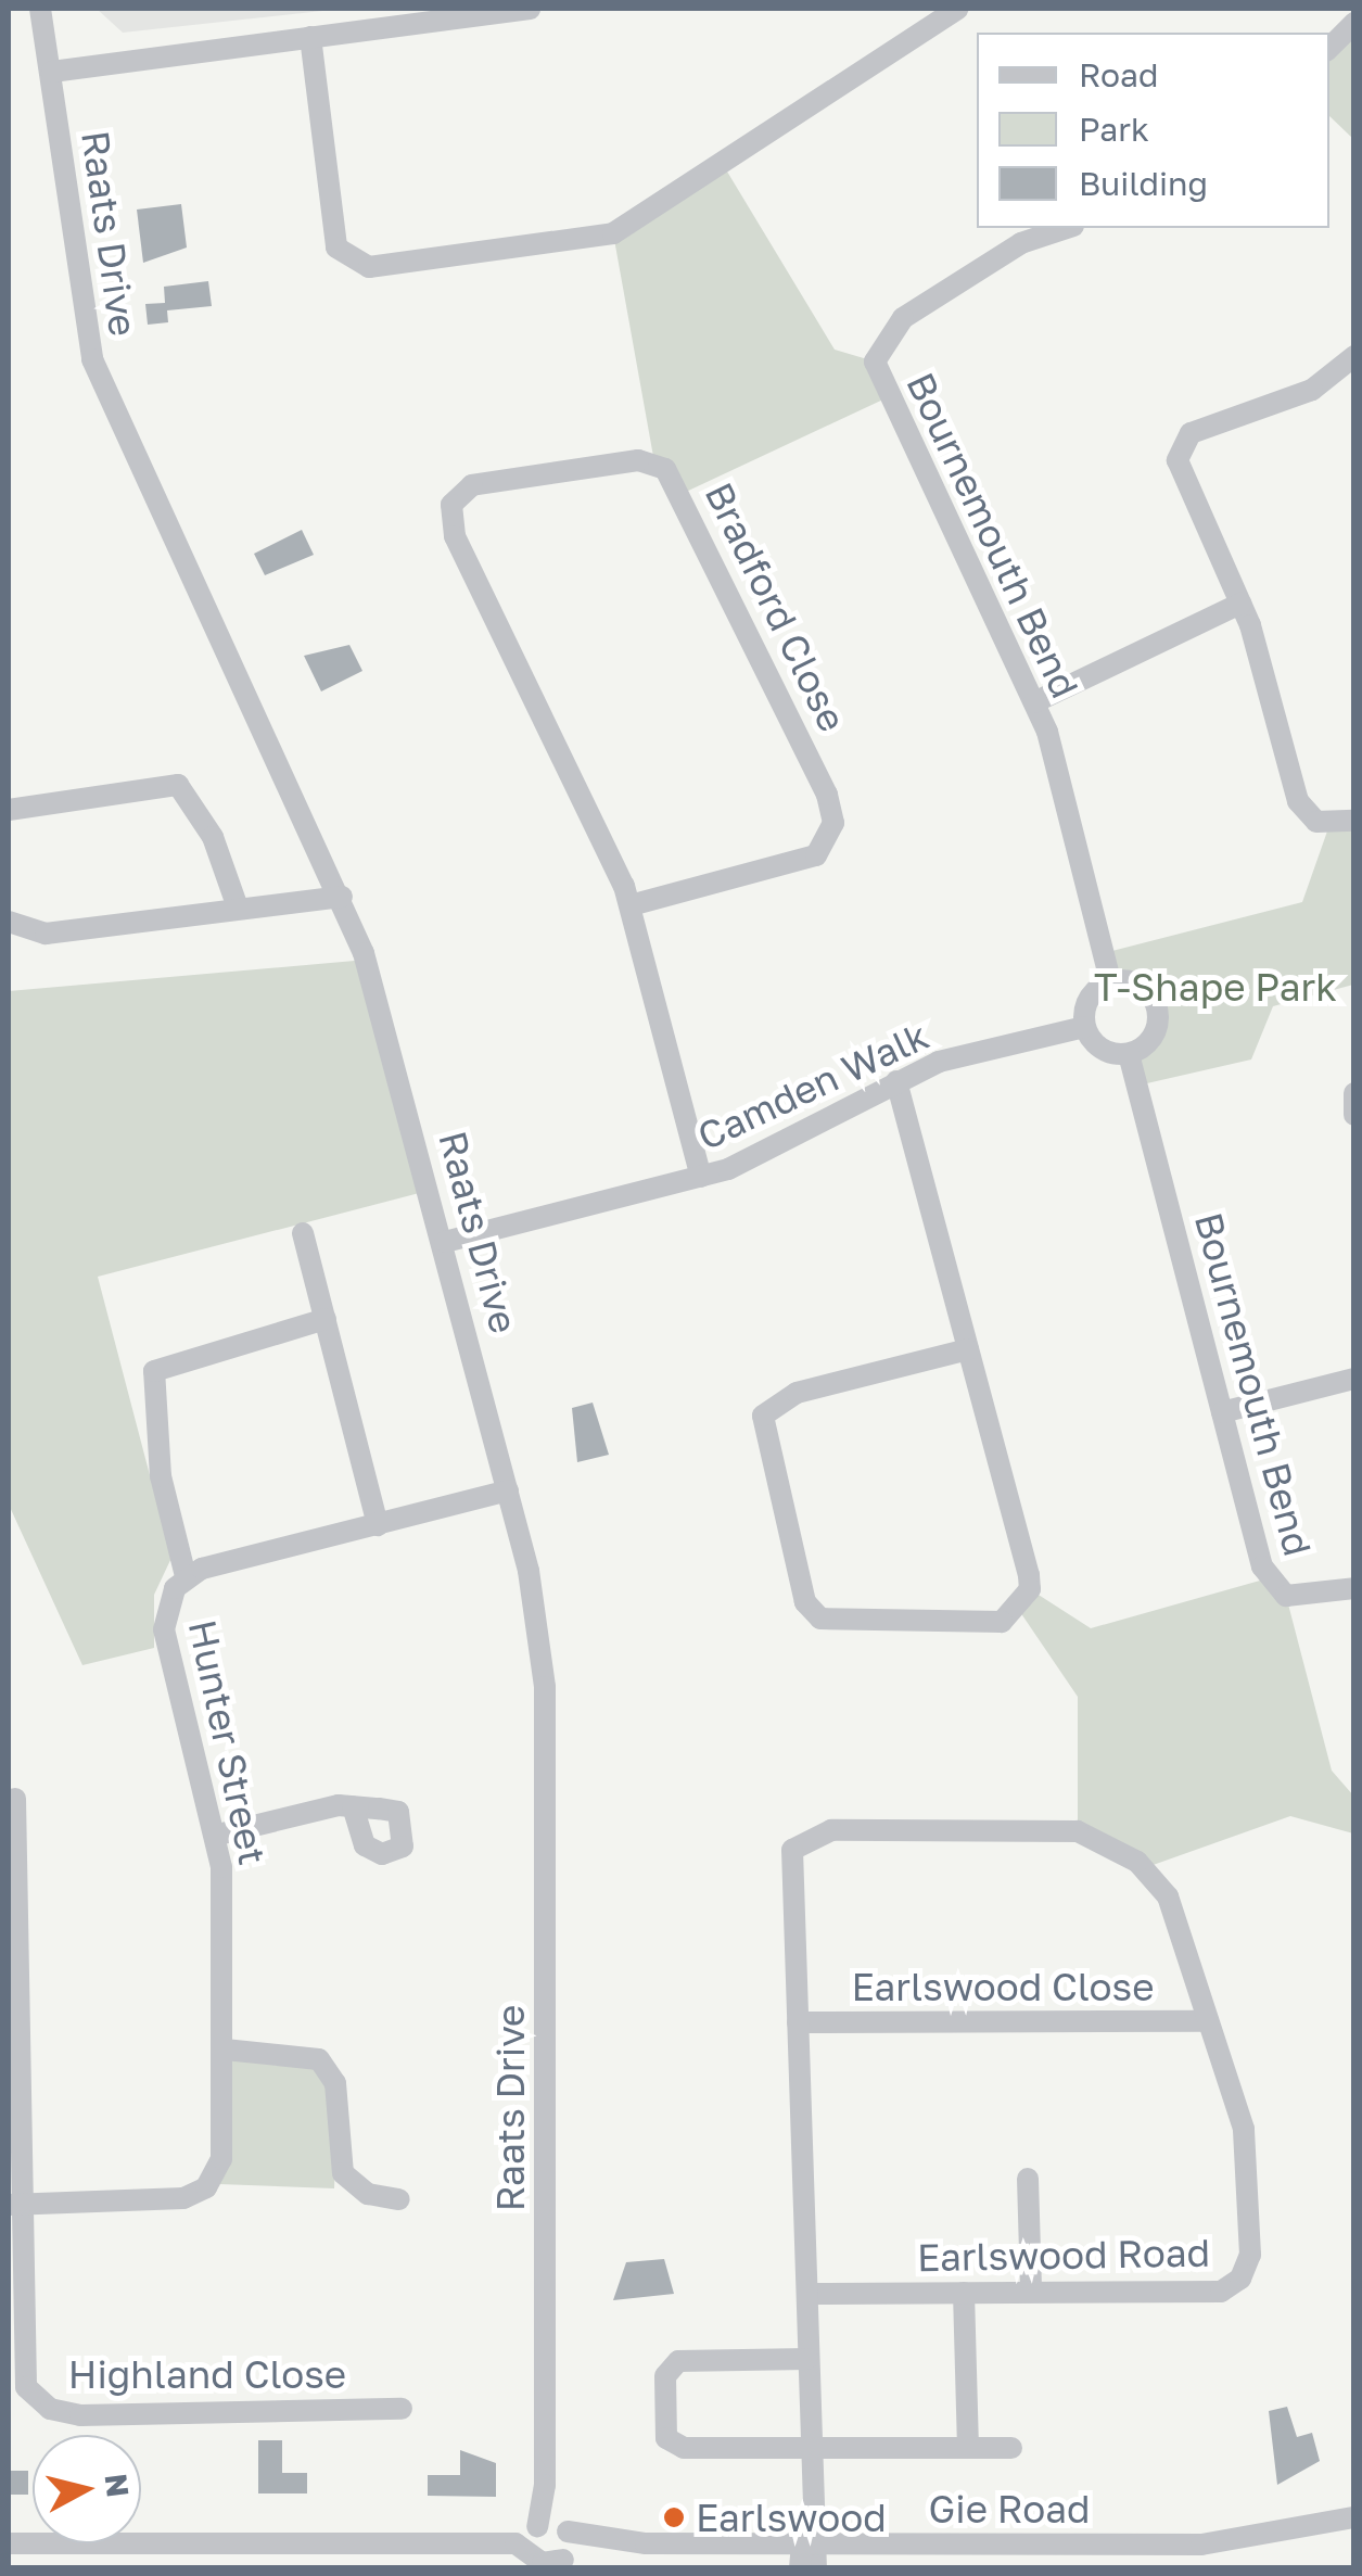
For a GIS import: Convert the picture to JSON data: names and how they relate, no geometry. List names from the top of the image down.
{
  "streets": {
    "street": [
      "Raats Drive",
      "Bournemouth Bend",
      "Bradford Close",
      "Camden Walk",
      "Hunter Street",
      "Earlswood Close",
      "Earlswood Road",
      "Highland Close",
      "Gie Road"
    ]
  },
  "crossings": [
    ["Raats Drive", "Camden Walk"],
    ["Raats Drive", "Hunter Street"],
    ["Raats Drive", "Gie Road"],
    ["Bournemouth Bend", "Camden Walk"],
    ["Bradford Close", "Camden Walk"],
    ["Hunter Street", "Highland Close"],
    ["Earlswood Close", "Earlswood Road"],
    ["Earlswood Road", "Gie Road"]
  ],
  "parks": ["T-Shape Park"],
  "places": ["Earlswood"],
  "legend": ["Road", "Park", "Building"],
  "north": "right"
}
